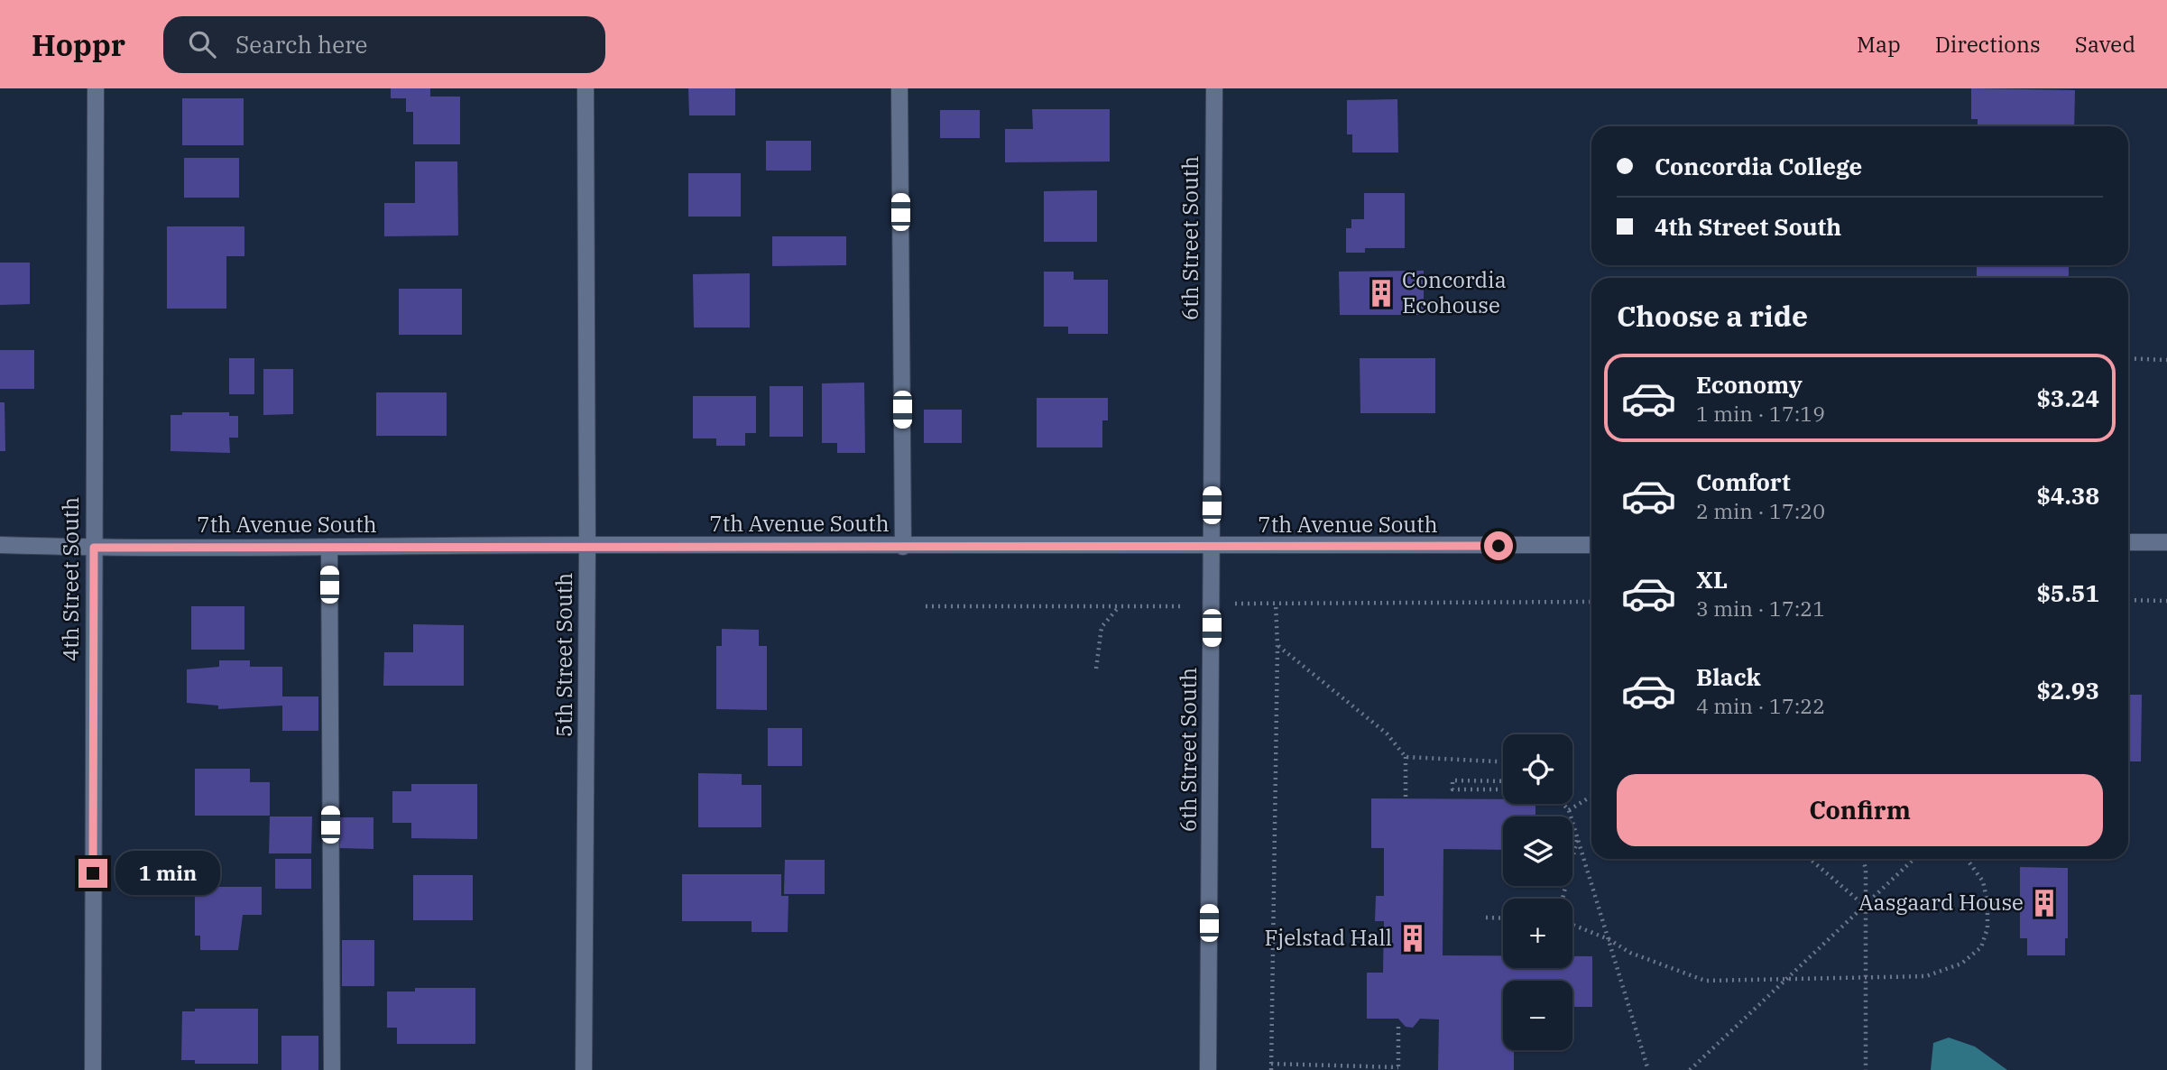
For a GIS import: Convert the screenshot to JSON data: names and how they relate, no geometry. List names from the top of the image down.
{
  "streets": {
    "street": [
      "6th Street South",
      "7th Avenue South",
      "4th Street South",
      "5th Street South"
    ]
  },
  "crossings": [
    ["6th Street South", "7th Avenue South"],
    ["7th Avenue South", "4th Street South"],
    ["7th Avenue South", "5th Street South"]
  ],
  "places": {
    "building": ["Concordia Ecohouse", "Aasgaard House", "Fjelstad Hall"]
  },
  "page": {
    "header": "Hoppr",
    "search": "Search here",
    "nav": ["Map", "Directions", "Saved"],
    "banner": ["Concordia College", "4th Street South"],
    "heading": "Choose a ride",
    "list": [
      {
        "name": "Economy",
        "note": "1 min · 17:19",
        "value": "$3.24"
      },
      {
        "name": "Comfort",
        "note": "2 min · 17:20",
        "value": "$4.38"
      },
      {
        "name": "XL",
        "note": "3 min · 17:21",
        "value": "$5.51"
      },
      {
        "name": "Black",
        "note": "4 min · 17:22",
        "value": "$2.93"
      }
    ],
    "map_buttons": ["+", "−"],
    "buttons": "Confirm",
    "bubble": "1 min"
  }
}
